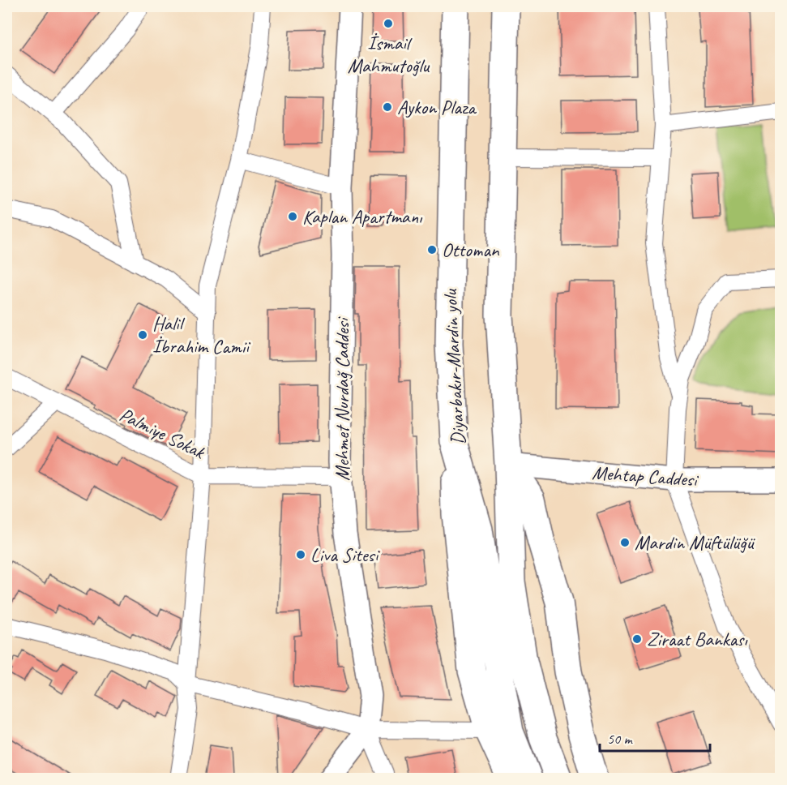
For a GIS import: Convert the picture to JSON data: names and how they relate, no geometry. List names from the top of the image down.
{
  "streets": {
    "highway": ["Diyarbakır-Mardin yolu"],
    "street": ["Mehmet Nurdağ Caddesi", "Palmiye Sokak", "Mehtap Caddesi"]
  },
  "crossings": [
    ["Mehmet Nurdağ Caddesi", "Palmiye Sokak"]
  ],
  "places": [
    "İsmail Mahmutoğlu",
    "Aykon Plaza",
    "Kaplan Apartmanı",
    "Ottoman",
    "Halil İbrahim Camii",
    "Mardin Müftülüğü",
    "Liva Sitesi",
    "Ziraat Bankası"
  ],
  "scale_bar": "50 m"
}
